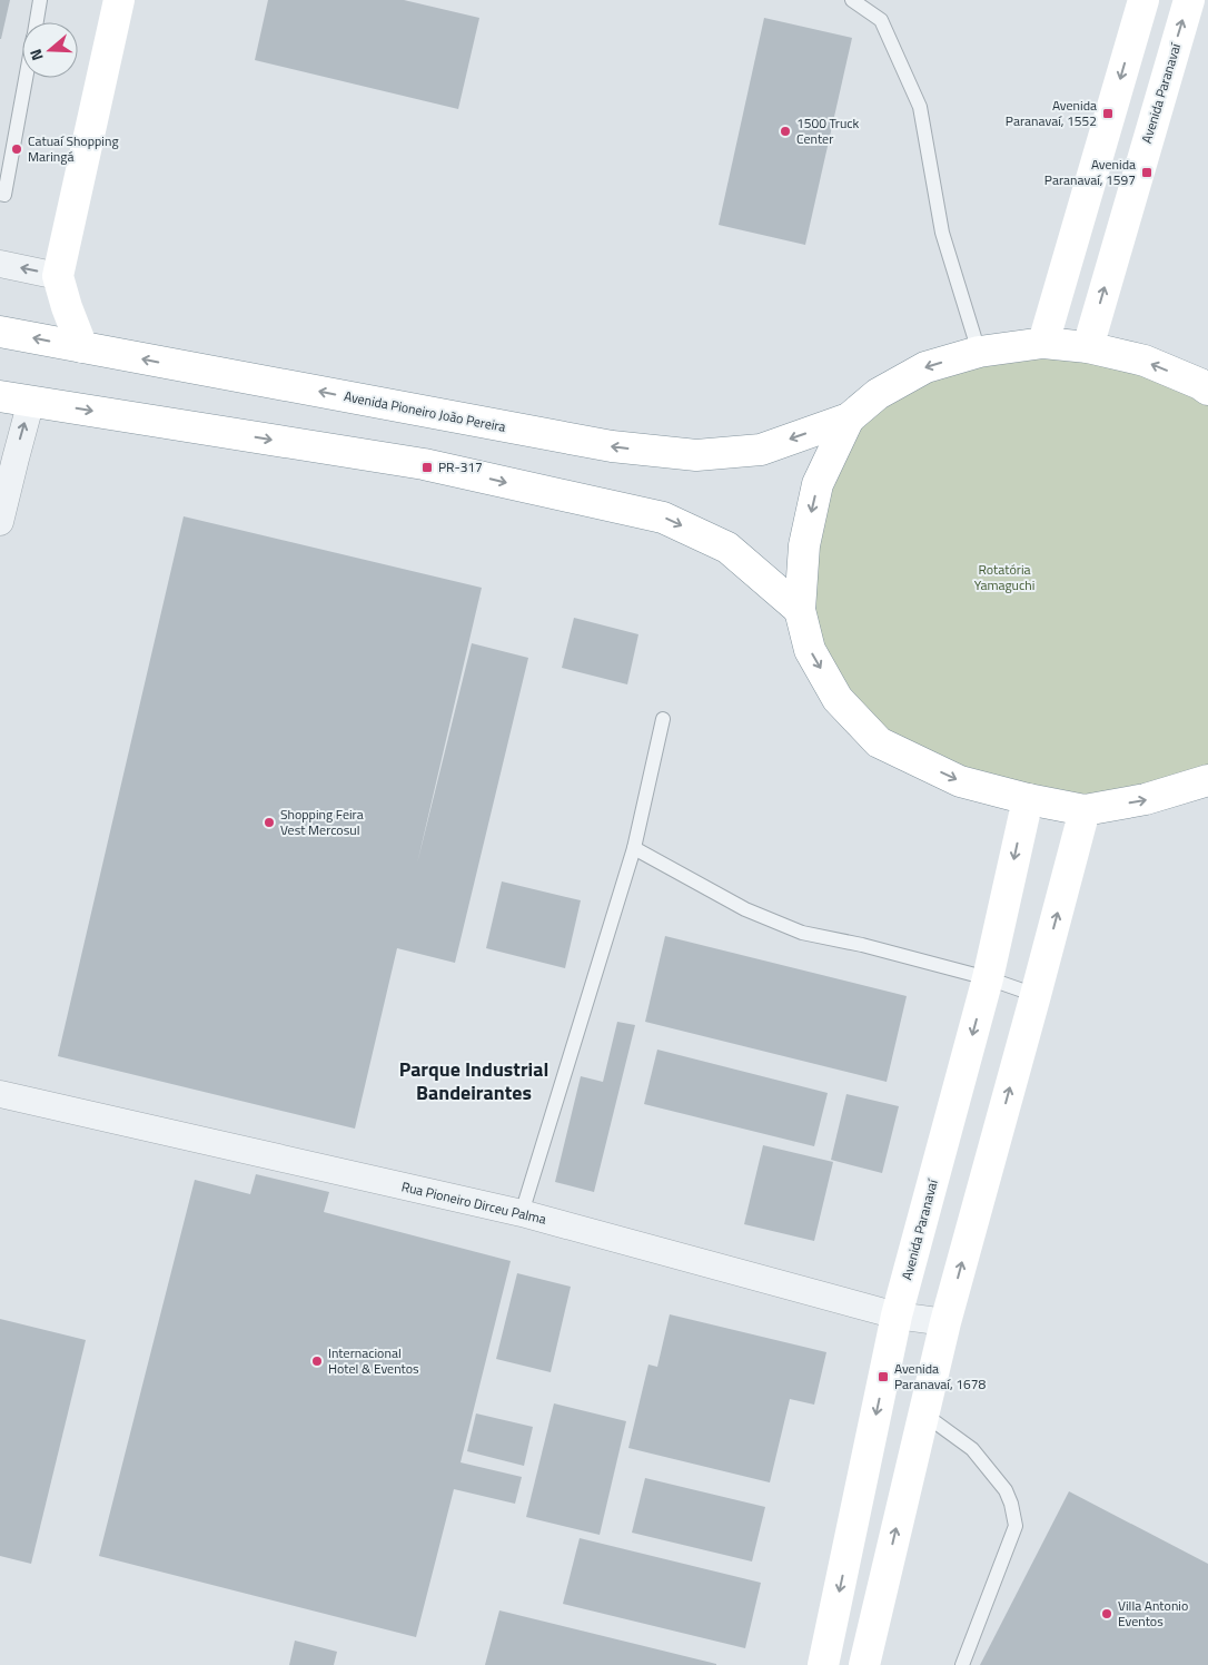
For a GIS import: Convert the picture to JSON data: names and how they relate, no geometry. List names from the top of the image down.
{
  "streets": {
    "main road": ["Avenida Paranavaí", "Avenida Pioneiro João Pereira"],
    "street": ["Rua Pioneiro Dirceu Palma"]
  },
  "crossings": [
    ["Avenida Paranavaí", "Rua Pioneiro Dirceu Palma"]
  ],
  "districts": ["Parque Industrial Bandeirantes"],
  "parks": ["Rotatória Yamaguchi"],
  "places": {
    "transit": [
      "Avenida Paranavaí, 1552",
      "Avenida Paranavaí, 1597",
      "PR-317",
      "Avenida Paranavaí, 1678"
    ],
    "other": [
      "1500 Truck Center",
      "Catuaí Shopping Maringá",
      "Shopping Feira Vest Mercosul",
      "Internacional Hotel & Eventos",
      "Villa Antonio Eventos"
    ]
  },
  "north": "left"
}
